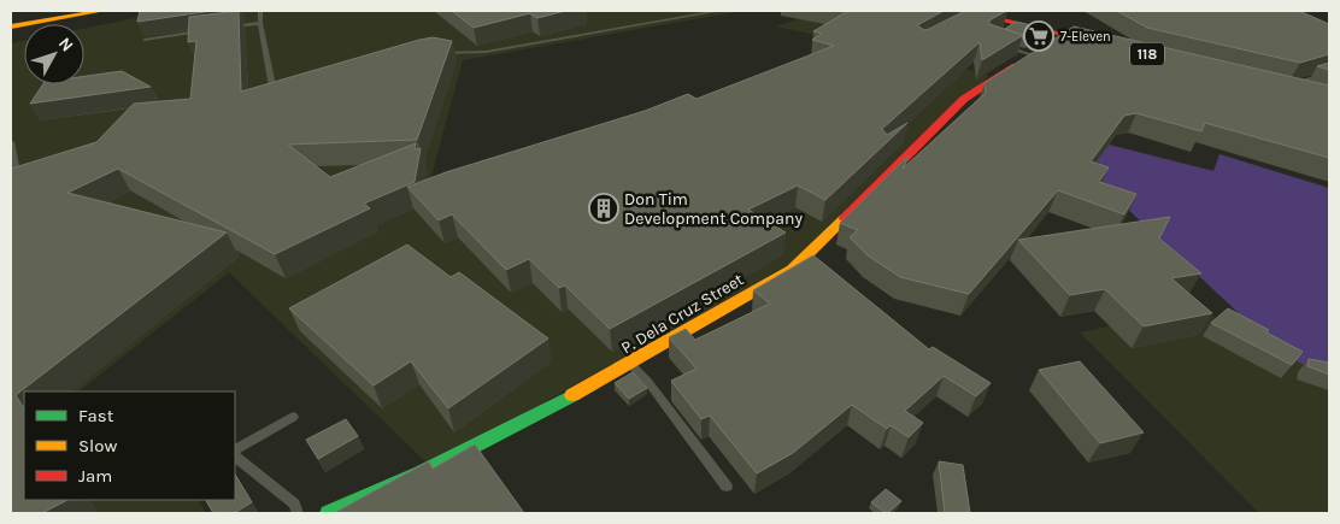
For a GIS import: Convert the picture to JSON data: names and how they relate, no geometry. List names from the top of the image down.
{
  "streets": {
    "street": ["118", "P. Dela Cruz Street"]
  },
  "crossings": [
    ["118", "P. Dela Cruz Street"]
  ],
  "places": {
    "supermarket": ["7-Eleven"],
    "building": ["Don Tim Development Company"]
  },
  "legend": ["Fast", "Slow", "Jam"],
  "north": "top right"
}
